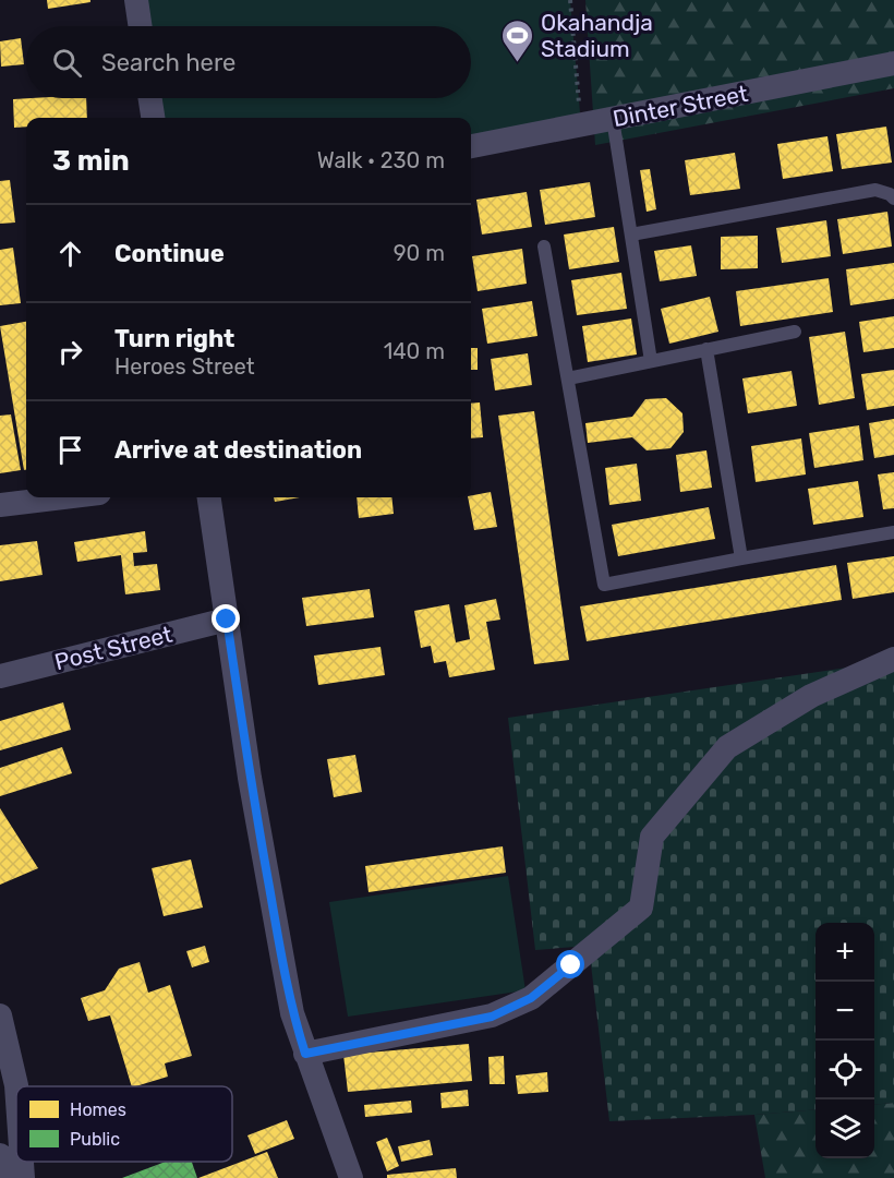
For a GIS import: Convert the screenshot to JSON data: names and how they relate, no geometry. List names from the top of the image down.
{
  "streets": {
    "street": ["Dinter Street", "Post Street"]
  },
  "places": {
    "sports": ["Okahandja Stadium"]
  },
  "legend": ["Homes", "Public"],
  "page": {
    "search": "Search here",
    "heading": ["3 min", "Walk · 230 m"],
    "list": [
      ["Continue", "90 m"],
      ["Turn right", "Heroes Street", "140 m"],
      "Arrive at destination"
    ],
    "map_buttons": ["+", "−"]
  }
}
